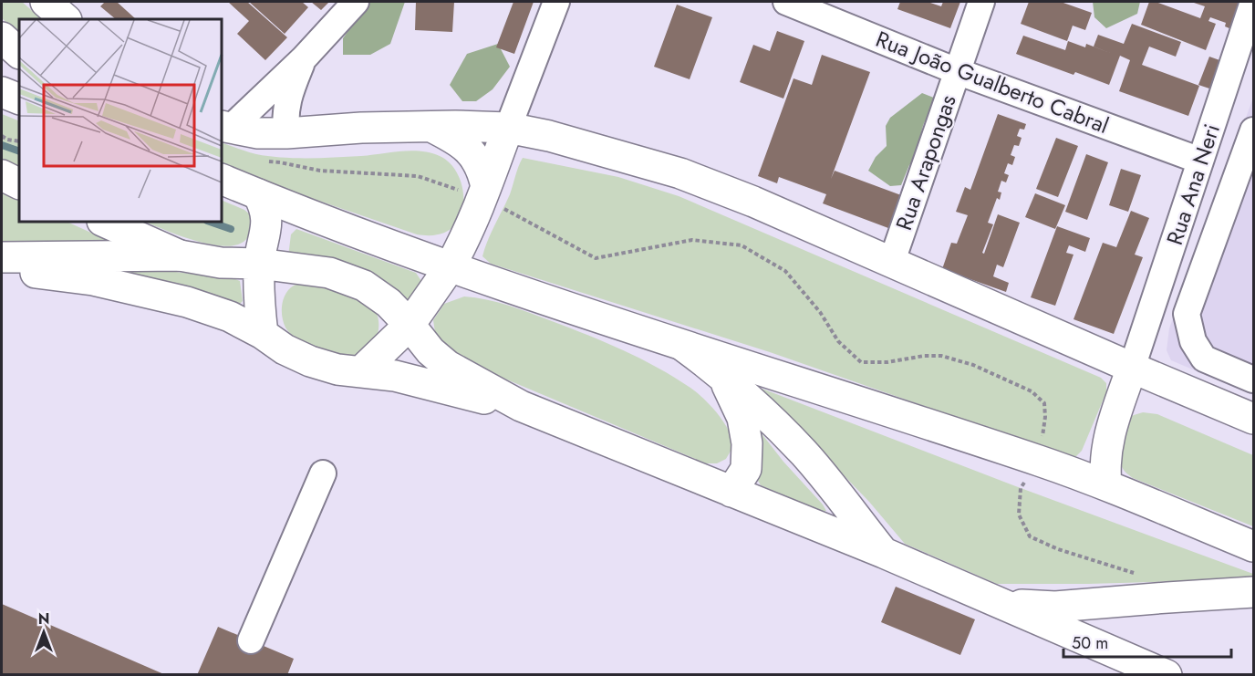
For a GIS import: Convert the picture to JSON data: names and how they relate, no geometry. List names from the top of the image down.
{
  "streets": {
    "street": ["Rua João Gualberto Cabral", "Rua Arapongas", "Rua Ana Neri"]
  },
  "crossings": [
    ["Rua João Gualberto Cabral", "Rua Arapongas"],
    ["Rua João Gualberto Cabral", "Rua Ana Neri"]
  ],
  "scale_bar": "50 m",
  "north": "top"
}
